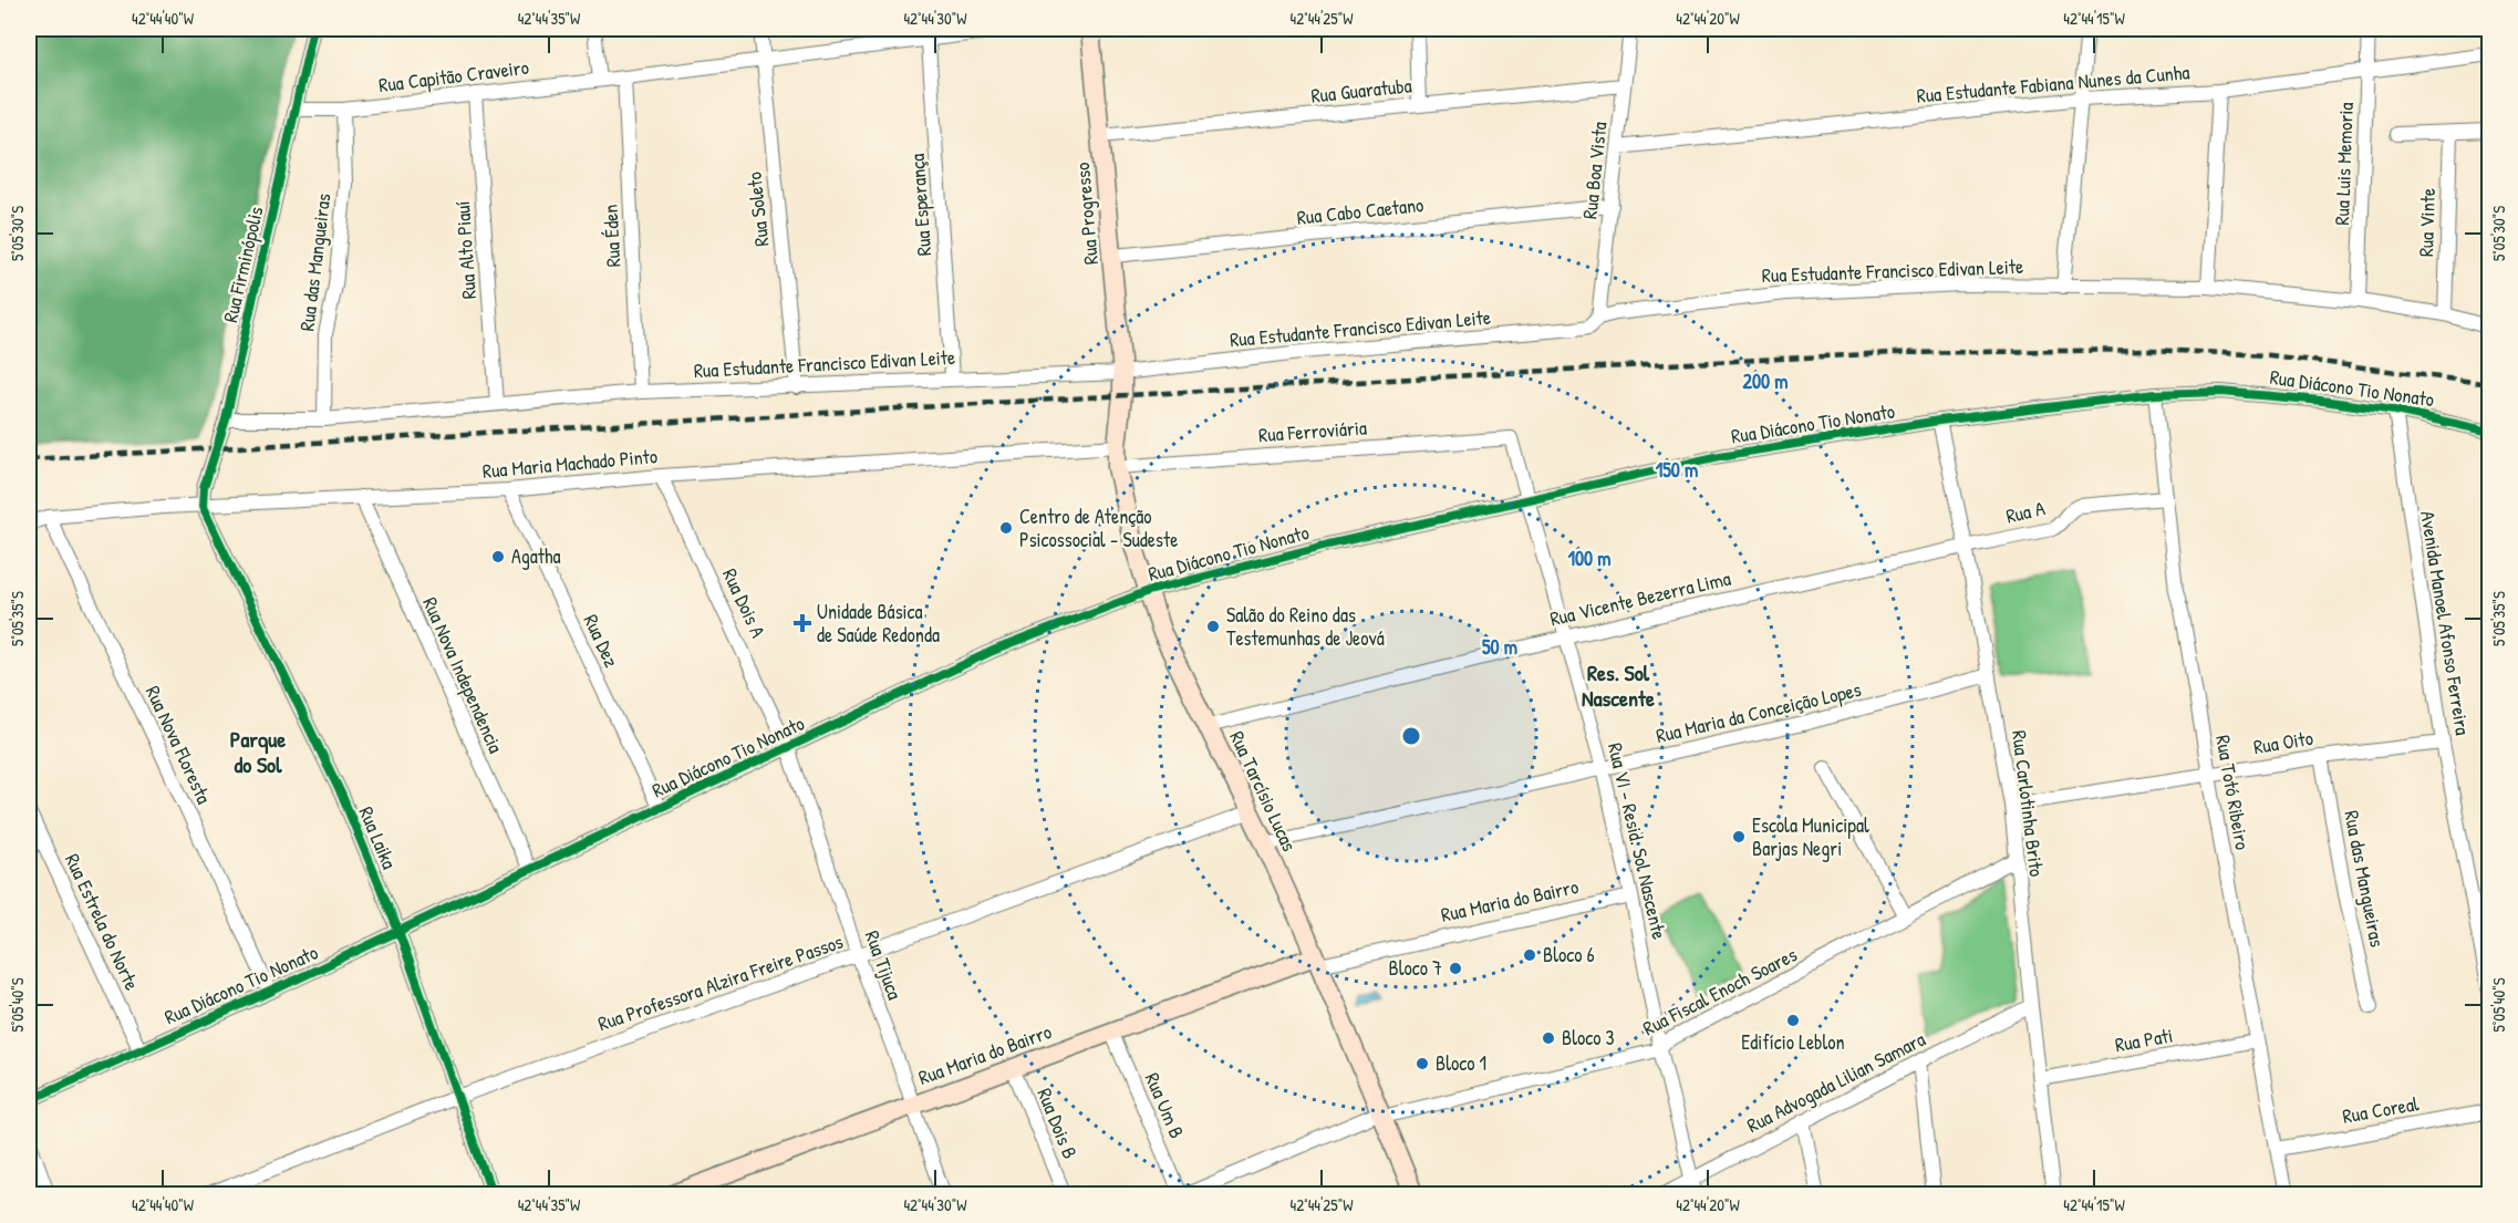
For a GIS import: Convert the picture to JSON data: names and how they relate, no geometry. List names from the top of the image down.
{
  "streets": {
    "street": [
      "Rua Capitão Craveiro",
      "Rua Estudante Fabiana Nunes da Cunha",
      "Rua Guaratuba",
      "Rua Luis Memoria",
      "Rua Boa Vista",
      "Rua Esperança",
      "Rua Soleto",
      "Rua Cabo Caetano",
      "Rua Progresso",
      "Rua Vinte",
      "Rua Éden",
      "Rua Alto Piauí",
      "Rua das Mangueiras",
      "Rua Firminópolis",
      "Rua Estudante Francisco Edivan Leite",
      "Rua Diácono Tio Nonato",
      "Rua Ferroviária",
      "Rua Maria Machado Pinto",
      "Rua A",
      "Rua Vicente Bezerra Lima",
      "Rua Dois A",
      "Avenida Manoel Afonso Ferreira",
      "Rua Dez",
      "Rua Nova Independencia",
      "Rua Maria da Conceição Lopes",
      "Rua Oito",
      "Rua Nova Floresta",
      "Rua Tarcísio Lucas",
      "Rua Totó Ribeiro",
      "Rua Carlotinha Brito",
      "Rua Laika",
      "Rua VI - Resid. Sol Nascente",
      "Rua Maria do Bairro",
      "Rua Estrela do Norte",
      "Rua Tijuca",
      "Rua Professora Alzira Freire Passos",
      "Rua Fiscal Enoch Soares",
      "Rua Pati",
      "Rua Advogada Lilian Samara",
      "Rua Um B",
      "Rua Coreal",
      "Rua Dois B"
    ]
  },
  "crossings": [
    ["Rua Capitão Craveiro", "Rua Esperança"],
    ["Rua Capitão Craveiro", "Rua Soleto"],
    ["Rua Capitão Craveiro", "Rua Éden"],
    ["Rua Capitão Craveiro", "Rua Alto Piauí"],
    ["Rua Capitão Craveiro", "Rua das Mangueiras"],
    ["Rua Capitão Craveiro", "Rua Firminópolis"],
    ["Rua Estudante Fabiana Nunes da Cunha", "Rua Luis Memoria"],
    ["Rua Estudante Fabiana Nunes da Cunha", "Rua Boa Vista"],
    ["Rua Guaratuba", "Rua Boa Vista"],
    ["Rua Guaratuba", "Rua Progresso"],
    ["Rua Luis Memoria", "Rua Estudante Francisco Edivan Leite"],
    ["Rua Boa Vista", "Rua Cabo Caetano"],
    ["Rua Boa Vista", "Rua Estudante Francisco Edivan Leite"],
    ["Rua Esperança", "Rua Estudante Francisco Edivan Leite"],
    ["Rua Soleto", "Rua Estudante Francisco Edivan Leite"],
    ["Rua Cabo Caetano", "Rua Progresso"],
    ["Rua Progresso", "Rua Estudante Francisco Edivan Leite"],
    ["Rua Progresso", "Rua Tarcísio Lucas"],
    ["Rua Vinte", "Rua Estudante Francisco Edivan Leite"],
    ["Rua Éden", "Rua Estudante Francisco Edivan Leite"],
    ["Rua Alto Piauí", "Rua Estudante Francisco Edivan Leite"],
    ["Rua das Mangueiras", "Rua Estudante Francisco Edivan Leite"],
    ["Rua das Mangueiras", "Rua Oito"],
    ["Rua Firminópolis", "Rua Estudante Francisco Edivan Leite"],
    ["Rua Firminópolis", "Rua Maria Machado Pinto"],
    ["Rua Firminópolis", "Rua Laika"],
    ["Rua Diácono Tio Nonato", "Rua Dois A"],
    ["Rua Diácono Tio Nonato", "Avenida Manoel Afonso Ferreira"],
    ["Rua Diácono Tio Nonato", "Rua Dez"],
    ["Rua Diácono Tio Nonato", "Rua Nova Independencia"],
    ["Rua Diácono Tio Nonato", "Rua Nova Floresta"],
    ["Rua Diácono Tio Nonato", "Rua Tarcísio Lucas"],
    ["Rua Diácono Tio Nonato", "Rua Totó Ribeiro"],
    ["Rua Diácono Tio Nonato", "Rua Carlotinha Brito"],
    ["Rua Diácono Tio Nonato", "Rua Laika"],
    ["Rua Diácono Tio Nonato", "Rua VI - Resid. Sol Nascente"],
    ["Rua Diácono Tio Nonato", "Rua Estrela do Norte"],
    ["Rua Diácono Tio Nonato", "Rua Tijuca"],
    ["Rua Ferroviária", "Rua Tarcísio Lucas"],
    ["Rua Ferroviária", "Rua VI - Resid. Sol Nascente"],
    ["Rua Maria Machado Pinto", "Rua Dois A"],
    ["Rua Maria Machado Pinto", "Rua Dez"],
    ["Rua Maria Machado Pinto", "Rua Nova Independencia"],
    ["Rua Maria Machado Pinto", "Rua Nova Floresta"],
    ["Rua Maria Machado Pinto", "Rua Tarcísio Lucas"],
    ["Rua Maria Machado Pinto", "Rua Laika"],
    ["Rua A", "Rua Vicente Bezerra Lima"],
    ["Rua A", "Rua Totó Ribeiro"],
    ["Rua A", "Rua Carlotinha Brito"],
    ["Rua Vicente Bezerra Lima", "Rua Tarcísio Lucas"],
    ["Rua Vicente Bezerra Lima", "Rua Carlotinha Brito"],
    ["Rua Vicente Bezerra Lima", "Rua VI - Resid. Sol Nascente"],
    ["Rua Dois A", "Rua Tijuca"],
    ["Avenida Manoel Afonso Ferreira", "Rua Oito"],
    ["Rua Maria da Conceição Lopes", "Rua Tarcísio Lucas"],
    ["Rua Maria da Conceição Lopes", "Rua Carlotinha Brito"],
    ["Rua Maria da Conceição Lopes", "Rua VI - Resid. Sol Nascente"],
    ["Rua Oito", "Rua Totó Ribeiro"],
    ["Rua Oito", "Rua Carlotinha Brito"],
    ["Rua Tarcísio Lucas", "Rua Maria do Bairro"],
    ["Rua Tarcísio Lucas", "Rua Professora Alzira Freire Passos"],
    ["Rua Tarcísio Lucas", "Rua Fiscal Enoch Soares"],
    ["Rua Totó Ribeiro", "Rua Pati"],
    ["Rua Totó Ribeiro", "Rua Coreal"],
    ["Rua Carlotinha Brito", "Rua Fiscal Enoch Soares"],
    ["Rua Carlotinha Brito", "Rua Pati"],
    ["Rua Carlotinha Brito", "Rua Advogada Lilian Samara"],
    ["Rua Laika", "Rua Professora Alzira Freire Passos"],
    ["Rua VI - Resid. Sol Nascente", "Rua Maria do Bairro"],
    ["Rua VI - Resid. Sol Nascente", "Rua Fiscal Enoch Soares"],
    ["Rua VI - Resid. Sol Nascente", "Rua Advogada Lilian Samara"],
    ["Rua Maria do Bairro", "Rua Tijuca"],
    ["Rua Maria do Bairro", "Rua Um B"],
    ["Rua Maria do Bairro", "Rua Dois B"],
    ["Rua Tijuca", "Rua Professora Alzira Freire Passos"],
    ["Rua Fiscal Enoch Soares", "Rua Um B"]
  ],
  "districts": ["Res. Sol Nascente", "Parque do Sol"],
  "places": {
    "other": [
      "Centro de Atenção Psicossocial - Sudeste",
      "Agatha",
      "Salão do Reino das Testemunhas de Jeová",
      "Escola Municipal Barjas Negri",
      "Bloco 6",
      "Bloco 7",
      "Edifício Leblon",
      "Bloco 3",
      "Bloco 1"
    ],
    "health": ["Unidade Básica de Saúde Redonda"]
  },
  "coordinates": [
    "42°44'40\"W",
    "42°44'35\"W",
    "42°44'30\"W",
    "42°44'25\"W",
    "42°44'20\"W",
    "42°44'15\"W",
    "5°05'30\"S",
    "5°05'35\"S",
    "5°05'40\"S"
  ],
  "rings": [
    "200 m",
    "150 m",
    "100 m",
    "50 m"
  ]
}
